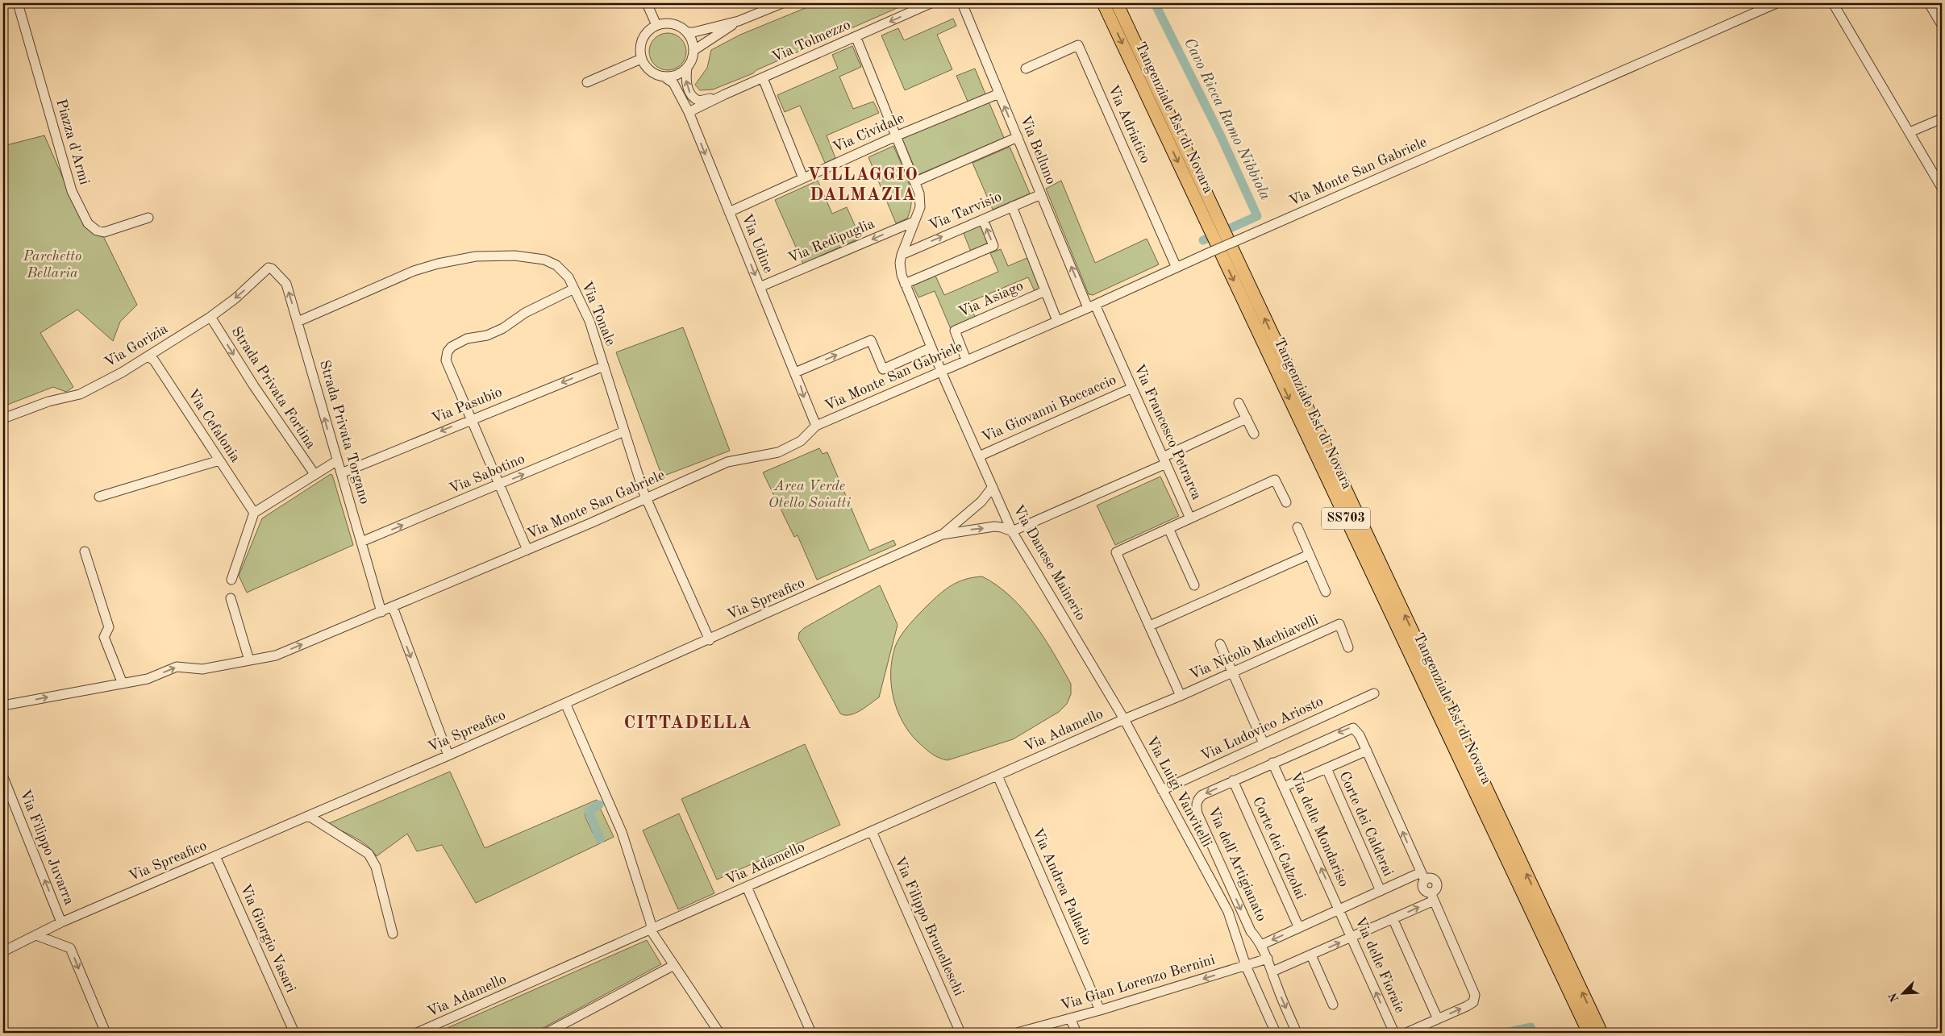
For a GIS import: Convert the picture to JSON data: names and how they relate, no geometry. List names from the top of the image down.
{
  "streets": {
    "highway": ["Tangenziale Est di Novara", "SS703"],
    "street": [
      "Via Tolmezzo",
      "Via Adriatico",
      "Via Cividale",
      "Piazza d'Armi",
      "Via Belluno",
      "Via Monte San Gabriele",
      "Via Tarvisio",
      "Via Redipuglia",
      "Via Udine",
      "Via Asiago",
      "Via Tonale",
      "Via Gorizia",
      "Strada Privata Fortina",
      "Via Pasubio",
      "Via Giovanni Boccaccio",
      "Via Cefalonia",
      "Strada Privata Torgano",
      "Via Francesco Petrarca",
      "Via Sabotino",
      "Via Danese Mainerio",
      "Via Spreafico",
      "Via Nicolò Machiavelli",
      "Via Ludovico Ariosto",
      "Via Adamello",
      "Via Luigi Vanvitelli",
      "Corte dei Calderai",
      "Via delle Mondariso",
      "Via Filippo Juvarra",
      "Corte dei Calzolai",
      "Via dell'Artigianato",
      "Via Andrea Palladio",
      "Via Filippo Brunelleschi",
      "Via Giorgio Vasari",
      "Via delle Fioraie",
      "Via Gian Lorenzo Bernini"
    ]
  },
  "crossings": [
    ["Via Tolmezzo", "Via Udine"],
    ["Via Tolmezzo", "Via Danese Mainerio"],
    ["Via Adriatico", "Via Monte San Gabriele"],
    ["Via Cividale", "Via Belluno"],
    ["Via Cividale", "Via Udine"],
    ["Via Cividale", "Via Danese Mainerio"],
    ["Via Belluno", "Via Monte San Gabriele"],
    ["Via Belluno", "Via Tarvisio"],
    ["Via Belluno", "Via Francesco Petrarca"],
    ["Via Monte San Gabriele", "Via Udine"],
    ["Via Monte San Gabriele", "Via Asiago"],
    ["Via Monte San Gabriele", "Via Tonale"],
    ["Via Monte San Gabriele", "Strada Privata Torgano"],
    ["Via Monte San Gabriele", "Via Francesco Petrarca"],
    ["Via Monte San Gabriele", "Via Danese Mainerio"],
    ["Via Tarvisio", "Via Danese Mainerio"],
    ["Via Redipuglia", "Via Udine"],
    ["Via Redipuglia", "Via Danese Mainerio"],
    ["Via Tonale", "Via Pasubio"],
    ["Via Tonale", "Strada Privata Torgano"],
    ["Via Tonale", "Via Sabotino"],
    ["Via Tonale", "Via Spreafico"],
    ["Via Gorizia", "Strada Privata Fortina"],
    ["Via Gorizia", "Via Cefalonia"],
    ["Via Gorizia", "Strada Privata Torgano"],
    ["Via Pasubio", "Strada Privata Torgano"],
    ["Via Giovanni Boccaccio", "Via Francesco Petrarca"],
    ["Via Giovanni Boccaccio", "Via Danese Mainerio"],
    ["Strada Privata Torgano", "Via Sabotino"],
    ["Via Francesco Petrarca", "Via Nicolò Machiavelli"],
    ["Via Danese Mainerio", "Via Spreafico"],
    ["Via Danese Mainerio", "Via Adamello"],
    ["Via Danese Mainerio", "Via Luigi Vanvitelli"],
    ["Via Spreafico", "Via Filippo Juvarra"],
    ["Via Spreafico", "Via Giorgio Vasari"],
    ["Via Ludovico Ariosto", "Via Luigi Vanvitelli"],
    ["Via Adamello", "Via Luigi Vanvitelli"],
    ["Via Adamello", "Via Andrea Palladio"],
    ["Via Adamello", "Via Filippo Brunelleschi"],
    ["Via Luigi Vanvitelli", "Via Gian Lorenzo Bernini"],
    ["Via delle Mondariso", "Via dell'Artigianato"],
    ["Via delle Mondariso", "Via delle Fioraie"],
    ["Corte dei Calzolai", "Via dell'Artigianato"],
    ["Via dell'Artigianato", "Via Gian Lorenzo Bernini"],
    ["Via Andrea Palladio", "Via Gian Lorenzo Bernini"]
  ],
  "one_way": [
    "Via Redipuglia",
    "Via Udine",
    "Strada Privata Fortina",
    "Via Pasubio",
    "Strada Privata Torgano",
    "Via Sabotino",
    "Via delle Mondariso",
    "Via Filippo Juvarra",
    "Via Gian Lorenzo Bernini"
  ],
  "districts": ["VILLAGGIO DALMAZIA", "CITTADELLA"],
  "water": ["Cavo Ricca Ramo Nibbiola"],
  "parks": ["Parchetto Bellaria", "Area Verde Otello Soiatti"],
  "north": "bottom left"
}
